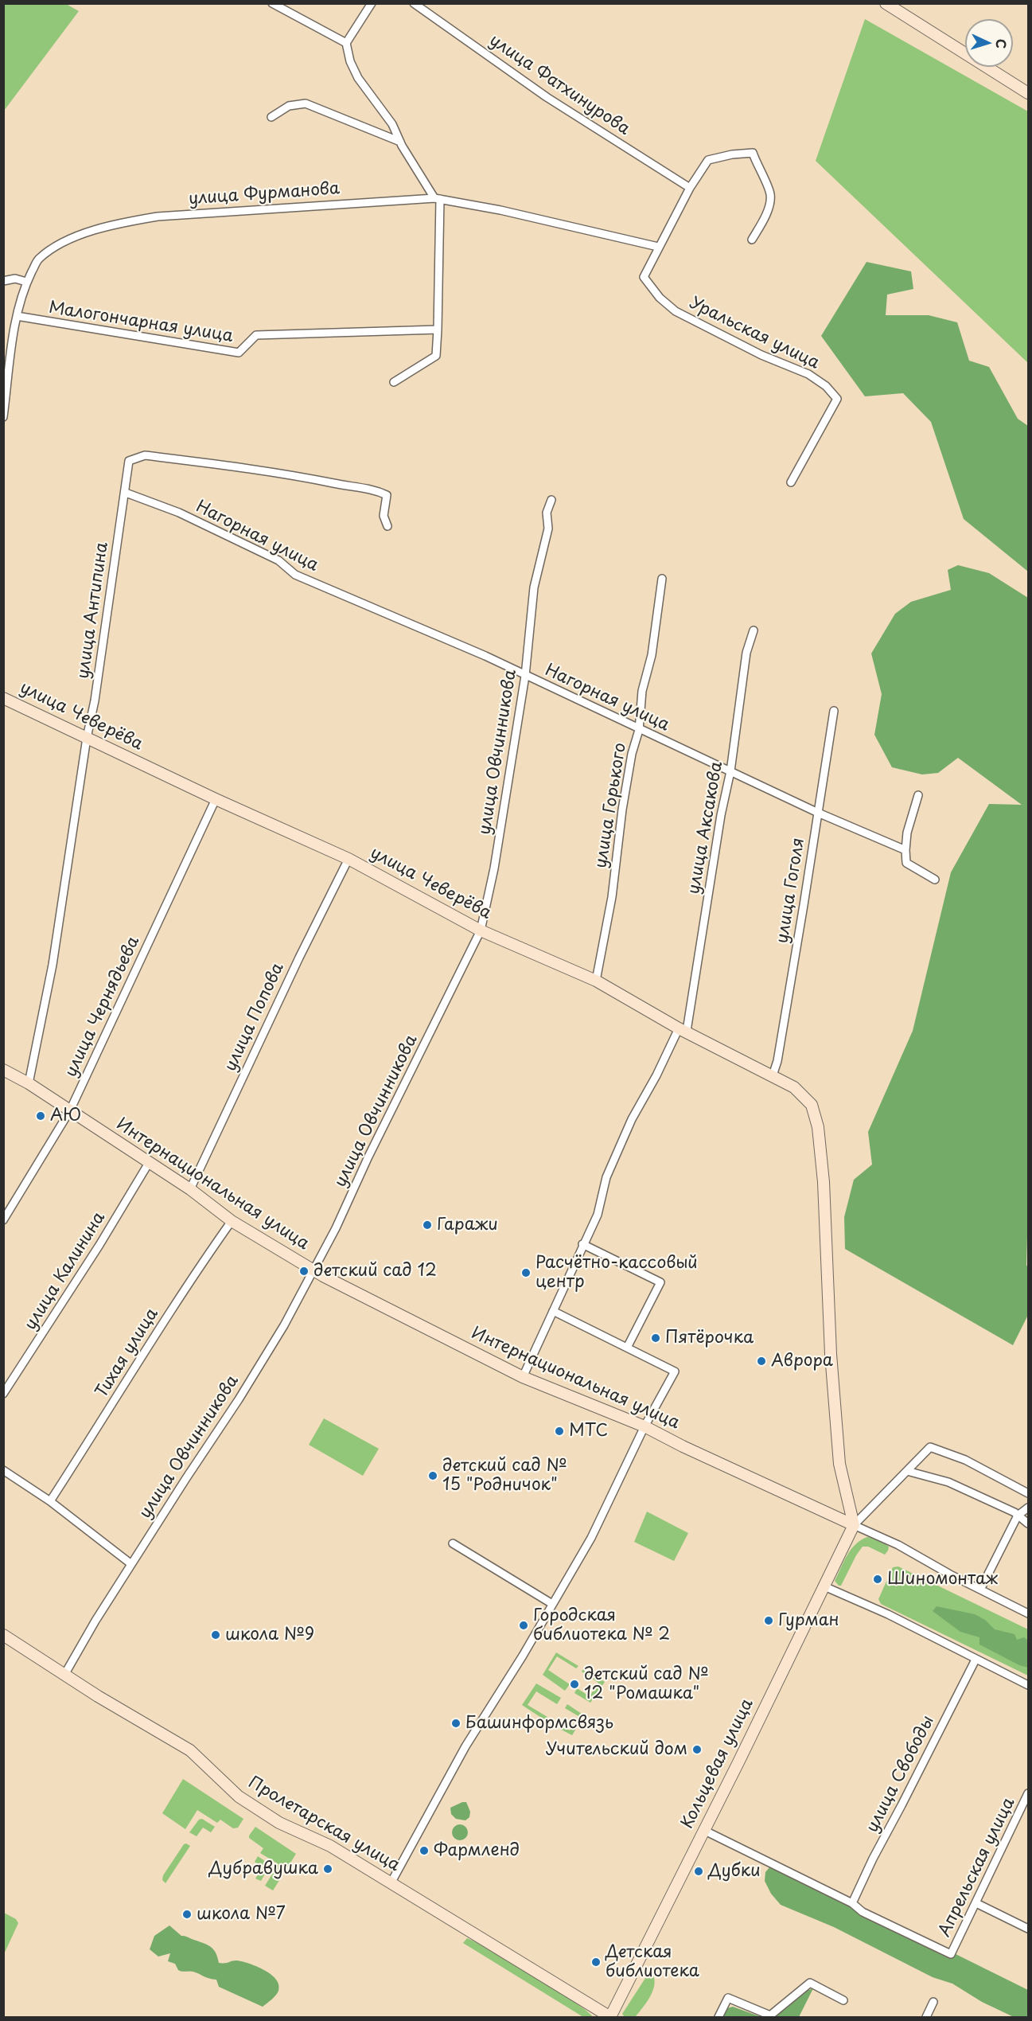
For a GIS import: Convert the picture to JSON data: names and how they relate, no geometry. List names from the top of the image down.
{
  "streets": {
    "street": [
      "улица Фатхинурова",
      "улица Фурманова",
      "Малогончарная улица",
      "Уральская улица",
      "Нагорная улица",
      "улица Антипина",
      "улица Чеверёва",
      "улица Овчинникова",
      "улица Горького",
      "улица Аксакова",
      "улица Гоголя",
      "улица Чернядьева",
      "улица Попова",
      "Интернациональная улица",
      "улица Калинина",
      "Тихая улица",
      "Кольцевая улица",
      "улица Свободы",
      "Пролетарская улица",
      "Апрельская улица"
    ]
  },
  "crossings": [
    ["улица Фатхинурова", "Уральская улица"],
    ["улица Фурманова", "Малогончарная улица"],
    ["улица Фурманова", "Уральская улица"],
    ["Нагорная улица", "улица Антипина"],
    ["Нагорная улица", "улица Овчинникова"],
    ["Нагорная улица", "улица Горького"],
    ["Нагорная улица", "улица Аксакова"],
    ["Нагорная улица", "улица Гоголя"],
    ["улица Антипина", "улица Чеверёва"],
    ["улица Антипина", "Интернациональная улица"],
    ["улица Чеверёва", "улица Овчинникова"],
    ["улица Чеверёва", "улица Горького"],
    ["улица Чеверёва", "улица Аксакова"],
    ["улица Чеверёва", "улица Гоголя"],
    ["улица Чеверёва", "улица Чернядьева"],
    ["улица Чеверёва", "улица Попова"],
    ["улица Чеверёва", "Интернациональная улица"],
    ["улица Чеверёва", "Кольцевая улица"],
    ["улица Овчинникова", "Интернациональная улица"],
    ["улица Овчинникова", "Пролетарская улица"],
    ["улица Аксакова", "Интернациональная улица"],
    ["улица Чернядьева", "Интернациональная улица"],
    ["улица Попова", "Интернациональная улица"],
    ["Интернациональная улица", "улица Калинина"],
    ["Интернациональная улица", "Тихая улица"],
    ["Интернациональная улица", "Кольцевая улица"],
    ["Кольцевая улица", "Пролетарская улица"],
    ["улица Свободы", "Апрельская улица"]
  ],
  "places": [
    "АЮ",
    "Гаражи",
    "детский сад 12",
    "Расчётно-кассовый центр",
    "Пятёрочка",
    "Аврора",
    "МТС",
    "детский сад № 15 \"Родничок\"",
    "Шиномонтаж",
    "Гурман",
    "Городская библиотека № 2",
    "школа №9",
    "детский сад № 12 \"Ромашка\"",
    "Башинформсвязь",
    "Учительский дом",
    "Фармленд",
    "Дубравушка",
    "Дубки",
    "школа №7",
    "Детская библиотека"
  ],
  "north": "right"
}
